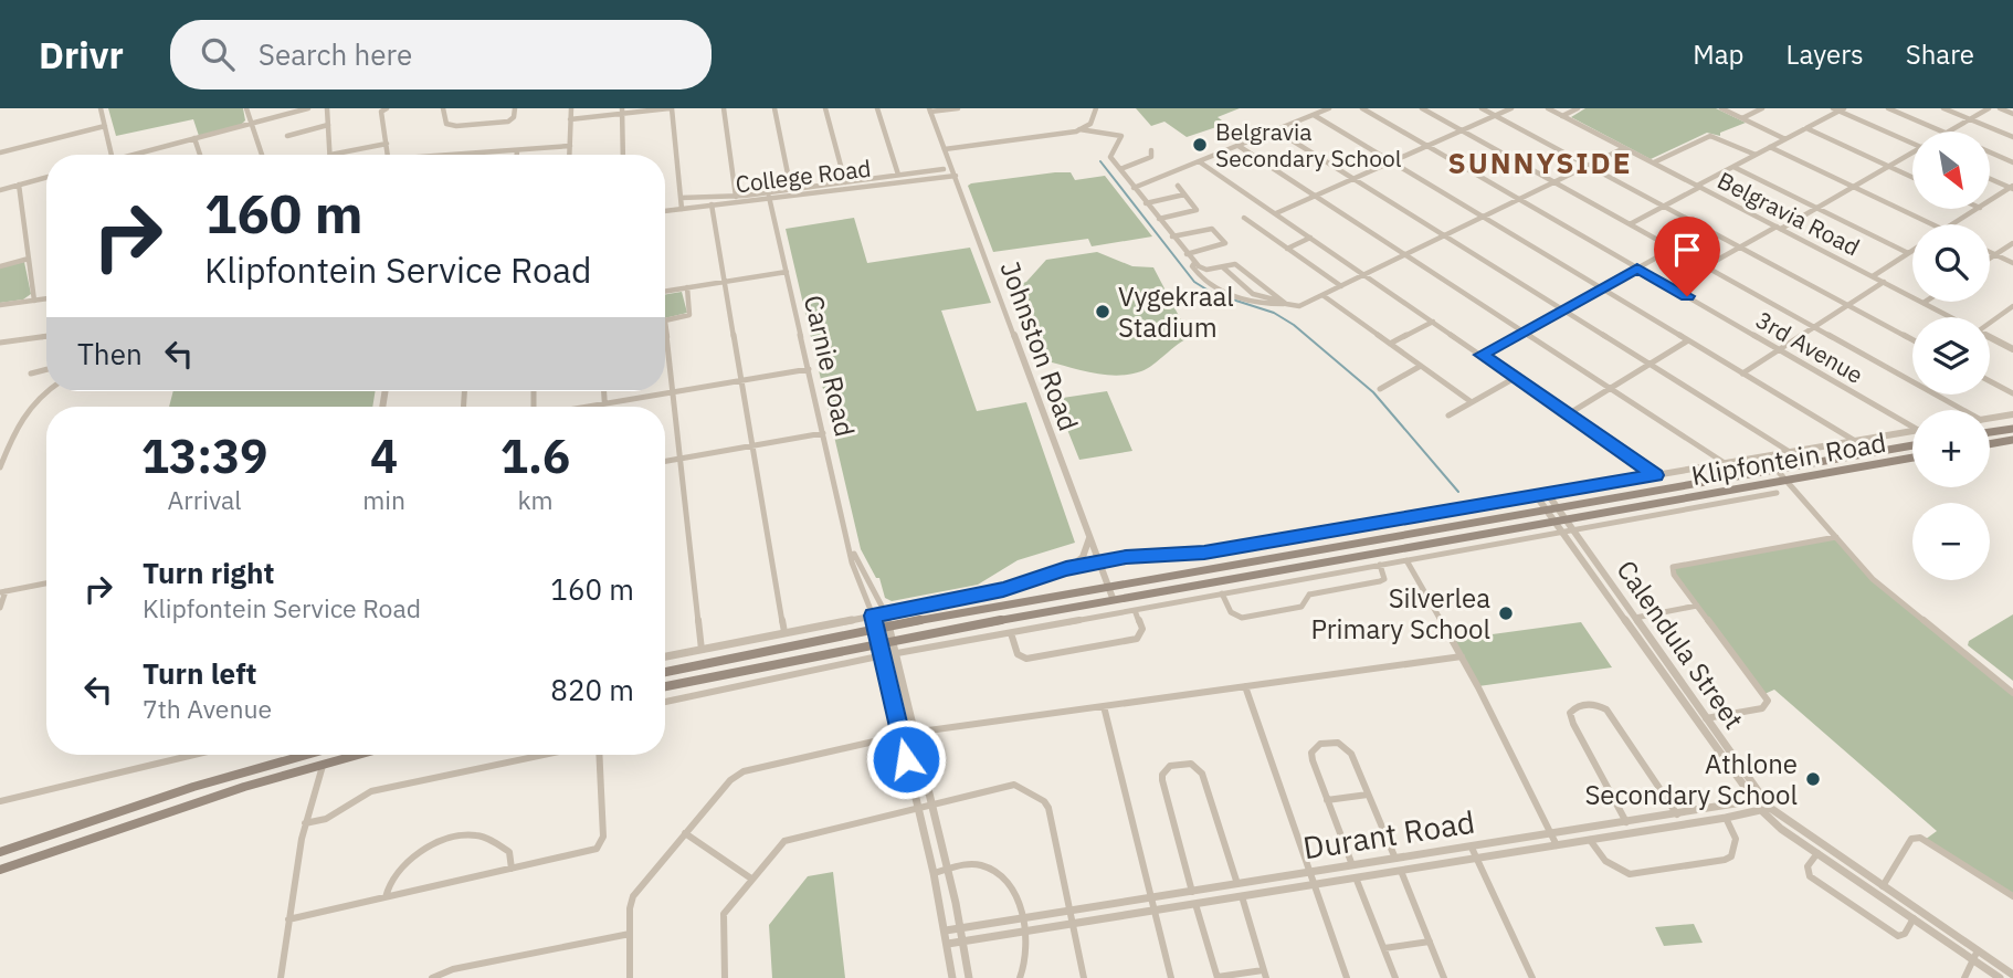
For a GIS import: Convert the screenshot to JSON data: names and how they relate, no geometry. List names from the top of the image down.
{
  "streets": {
    "main road": ["Klipfontein Road"],
    "street": [
      "College Road",
      "Belgravia Road",
      "Johnston Road",
      "3rd Avenue",
      "Carnie Road",
      "Calendula Street",
      "Durant Road"
    ]
  },
  "crossings": [
    ["College Road", "Johnston Road"],
    ["College Road", "Carnie Road"],
    ["Johnston Road", "Klipfontein Road"],
    ["Carnie Road", "Klipfontein Road"],
    ["Carnie Road", "Durant Road"],
    ["Klipfontein Road", "Calendula Street"],
    ["Calendula Street", "Durant Road"]
  ],
  "districts": ["SUNNYSIDE"],
  "places": [
    "Belgravia Secondary School",
    "Vygekraal Stadium",
    "Silverlea Primary School",
    "Athlone Secondary School"
  ],
  "north": "bottom right",
  "page": {
    "header": "Drivr",
    "search": "Search here",
    "nav": ["Map", "Layers", "Share"],
    "map_buttons": ["+", "−"],
    "turn": ["160 m", "Klipfontein Service Road"],
    "then": "Then",
    "eta": [
      "13:39",
      "Arrival",
      "4",
      "min",
      "1.6",
      "km"
    ],
    "list": [
      {
        "name": "Turn right",
        "note": "Klipfontein Service Road",
        "value": "160 m"
      },
      {
        "name": "Turn left",
        "note": "7th Avenue",
        "value": "820 m"
      }
    ]
  }
}
